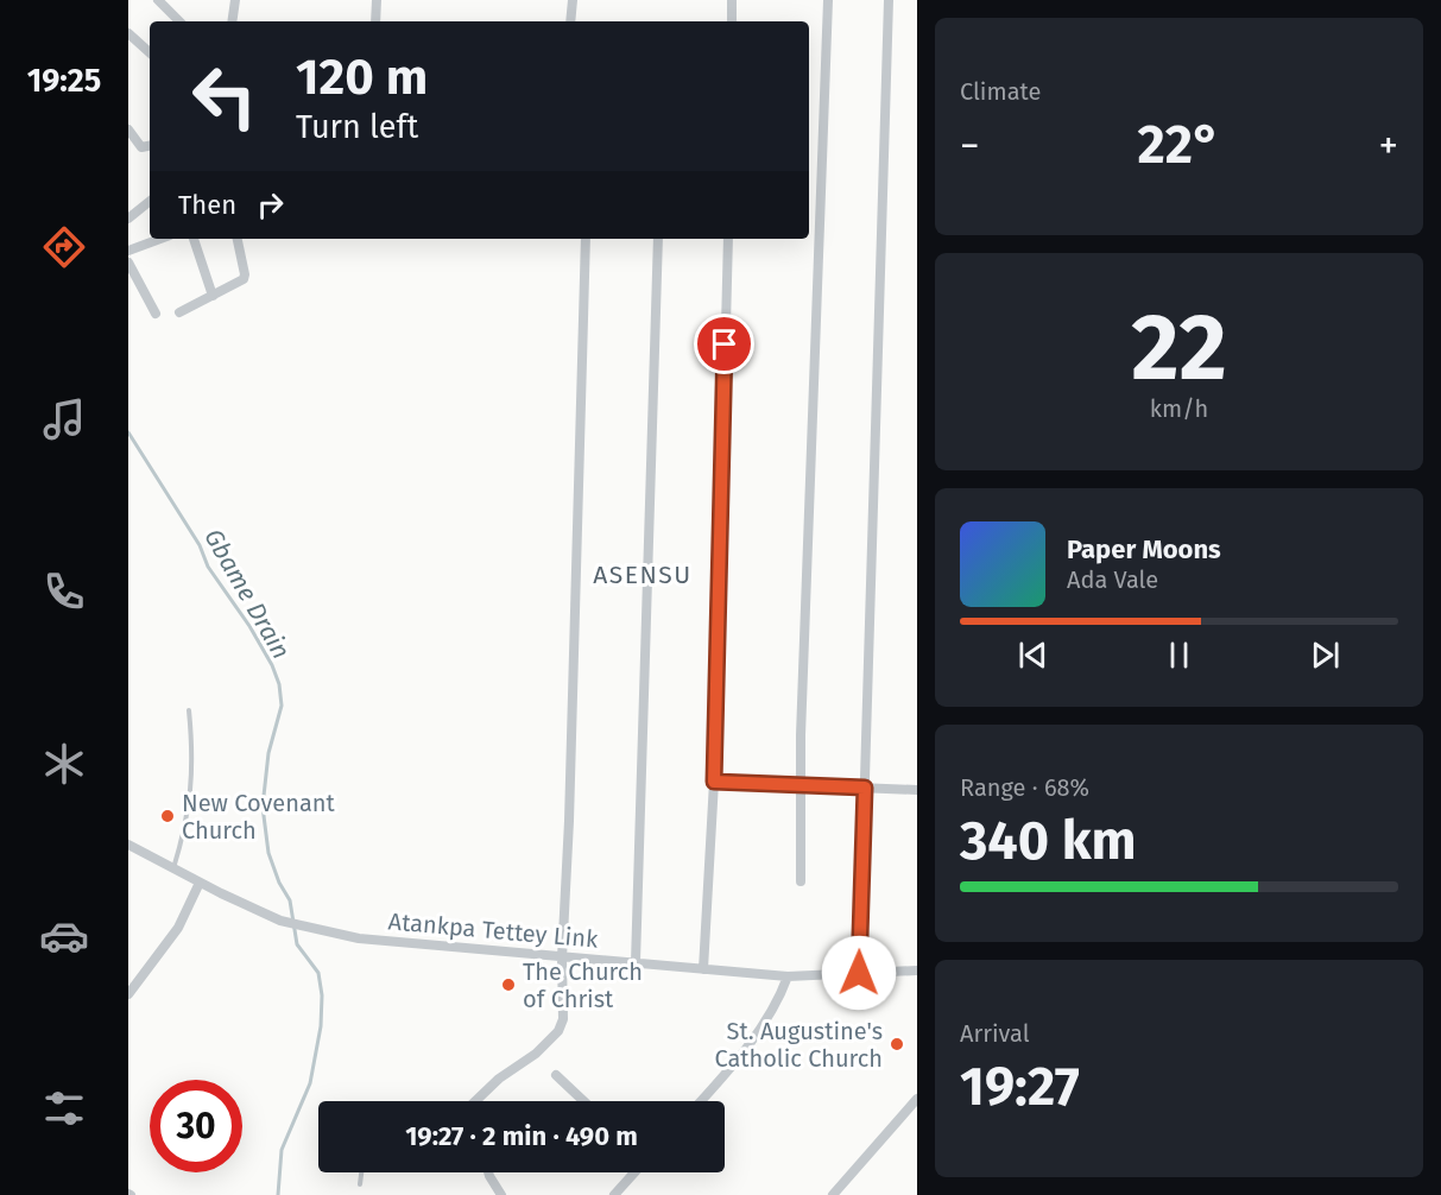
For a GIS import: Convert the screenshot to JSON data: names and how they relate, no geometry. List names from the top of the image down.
{
  "streets": {
    "street": ["Atankpa Tettey Link"]
  },
  "districts": ["ASENSU"],
  "water": ["Gbame Drain"],
  "places": ["New Covenant Church", "The Church of Christ", "St. Augustine's Catholic Church"],
  "page": {
    "tabs": "19:25",
    "tile": [
      "Climate",
      ["22", "km/h"],
      ["Range · 68%", "340 km"],
      ["Arrival", "19:27"]
    ],
    "turn": ["120 m", "Turn left"],
    "heat": ["−", "22°", "+"],
    "then": "Then",
    "song": ["Paper Moons", "Ada Vale"],
    "limit": "30",
    "trip": "19:27 · 2 min · 490 m"
  }
}
